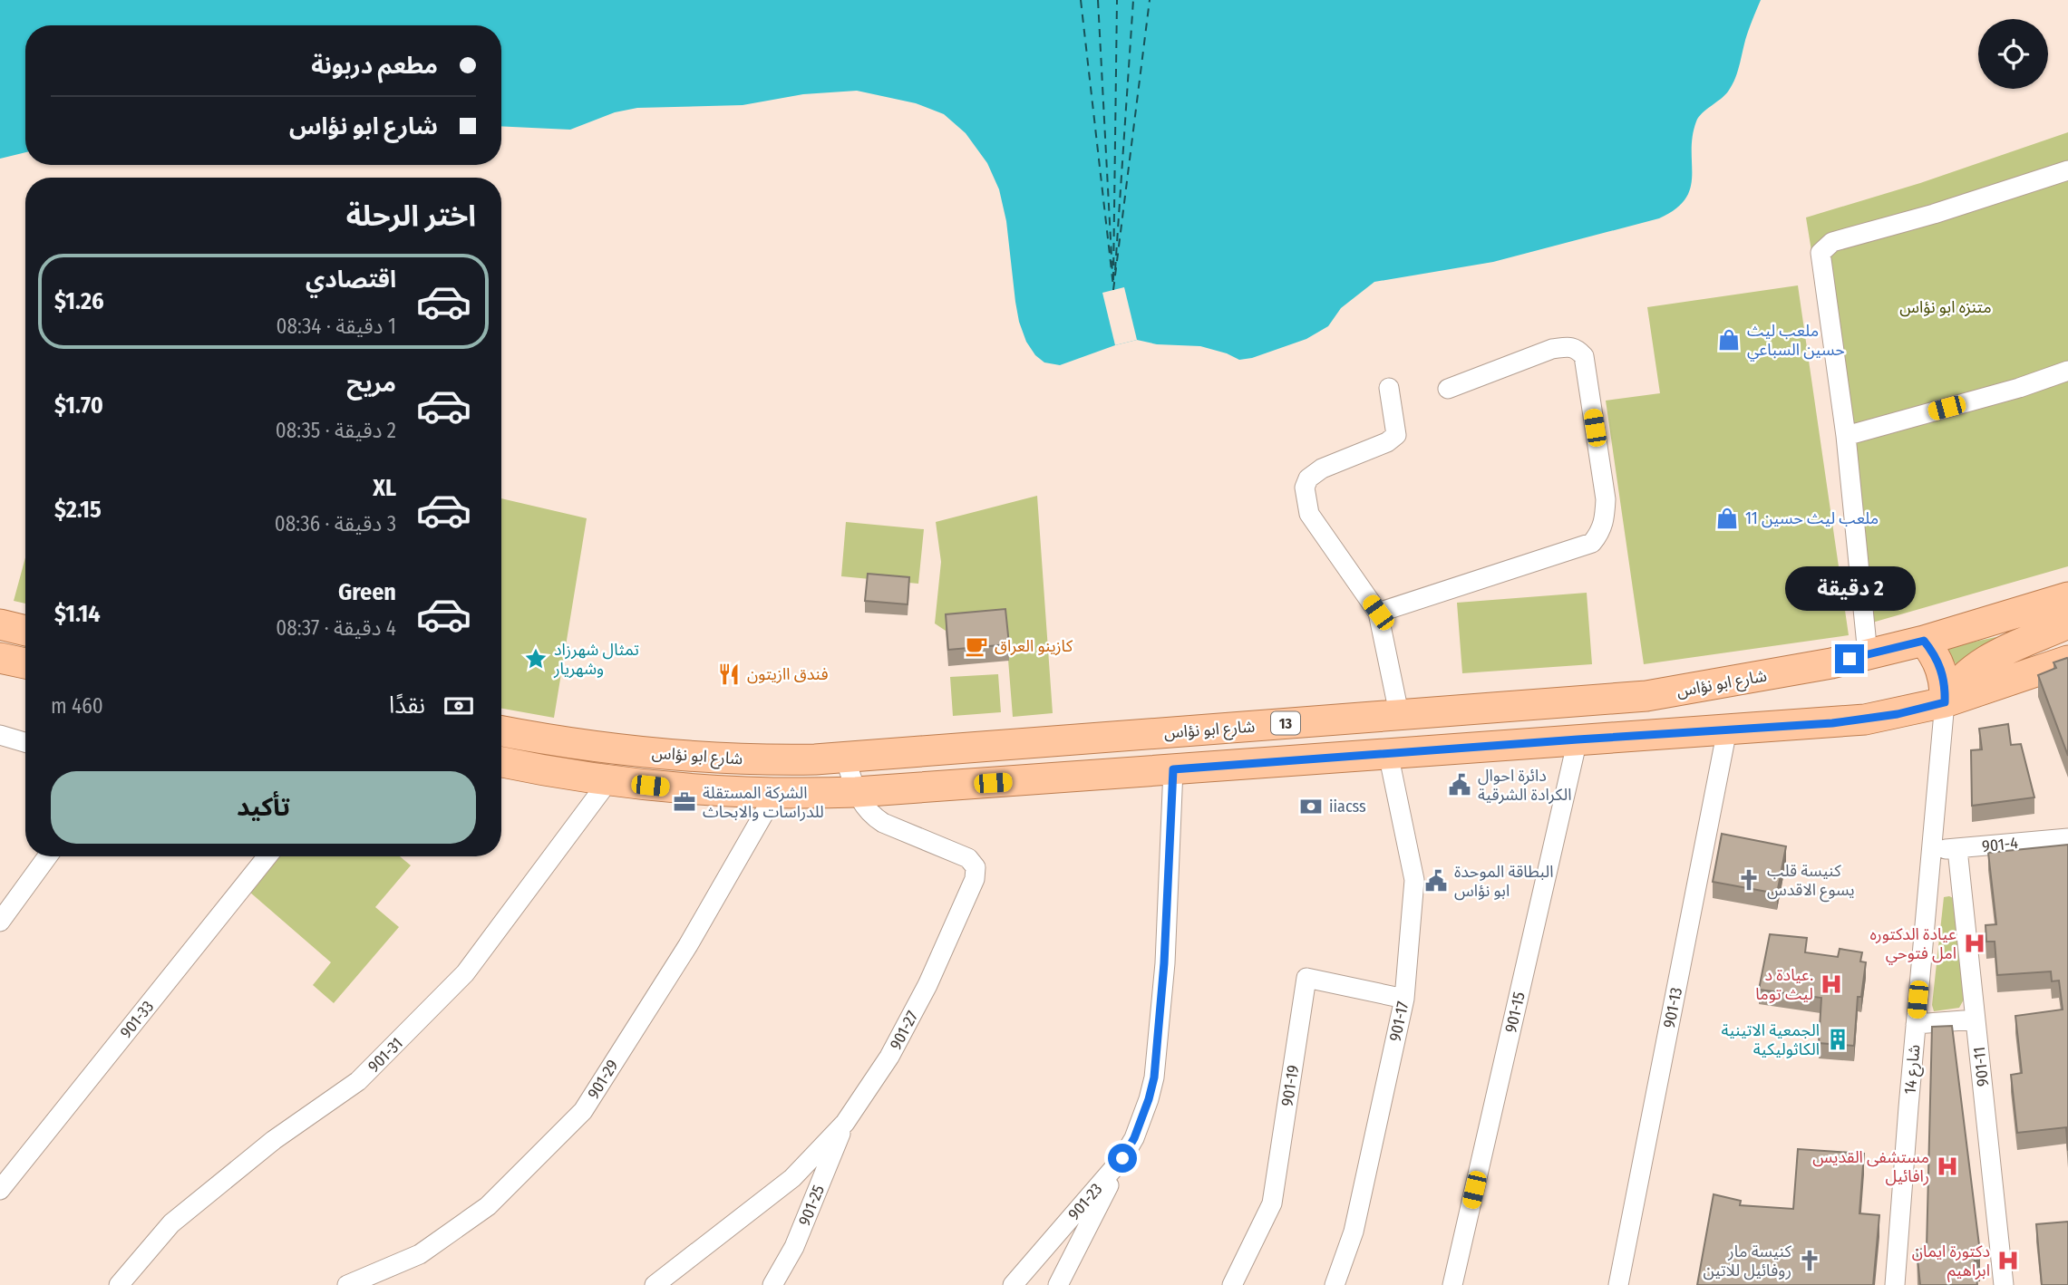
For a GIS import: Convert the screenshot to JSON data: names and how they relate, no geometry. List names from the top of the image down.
{
  "streets": {
    "main road": ["شارع ابو نؤاس", "13"],
    "street": [
      "901-4",
      "901-13",
      "901-15",
      "901-33",
      "901-17",
      "901-27",
      "901-31",
      "901-11",
      "شارع 14",
      "901-29",
      "901-19",
      "901-23",
      "901-25"
    ]
  },
  "crossings": [
    ["شارع ابو نؤاس", "901-13"],
    ["شارع ابو نؤاس", "901-15"],
    ["شارع ابو نؤاس", "901-17"],
    ["شارع ابو نؤاس", "901-27"],
    ["شارع ابو نؤاس", "901-31"],
    ["شارع ابو نؤاس", "شارع 14"],
    ["شارع ابو نؤاس", "901-29"],
    ["شارع ابو نؤاس", "901-23"],
    ["901-4", "901-11"],
    ["901-4", "شارع 14"],
    ["901-17", "901-19"],
    ["901-27", "901-25"]
  ],
  "parks": ["متنزه ابو نؤاس"],
  "places": {
    "shop": ["ملعب ليث حسين السباعي", "ملعب ليث حسين 11"],
    "cafe": ["كازينو العراق"],
    "place": ["تمثال شهرزاد وشهريار"],
    "restaurant": ["فندق اازيتون"],
    "public building": ["دائرة احوال الكرادة الشرقية", "البطاقة الموحدة ابو نؤاس"],
    "office": ["الشركة المستقلة للدراسات والابحاث"],
    "bank": ["iiacss"],
    "church": ["كنيسة قلب يسوع الاقدس", "كنيسة مار روفائيل للاتين"],
    "hospital": [
      "عيادة الدكتوره امل فتوحي",
      "عيادة د. ليث توما",
      "مستشفى القديس رافائيل",
      "دكتورة ايمان ابراهيم"
    ],
    "building": ["الجمعية الاتينية الكاثوليكية"]
  },
  "page": {
    "banner": ["مطعم دربونة", "شارع ابو نؤاس"],
    "heading": "اختر الرحلة",
    "list": [
      {
        "name": "اقتصادي",
        "note": "1 دقيقة · 08:34",
        "value": "$1.26"
      },
      {
        "name": "مريح",
        "note": "2 دقيقة · 08:35",
        "value": "$1.70"
      },
      {
        "name": "XL",
        "note": "3 دقيقة · 08:36",
        "value": "$2.15"
      },
      {
        "name": "Green",
        "note": "4 دقيقة · 08:37",
        "value": "$1.14"
      }
    ],
    "bubble": "2 دقيقة",
    "pay": ["نقدًا", "460 m"],
    "buttons": "تأكيد"
  }
}
